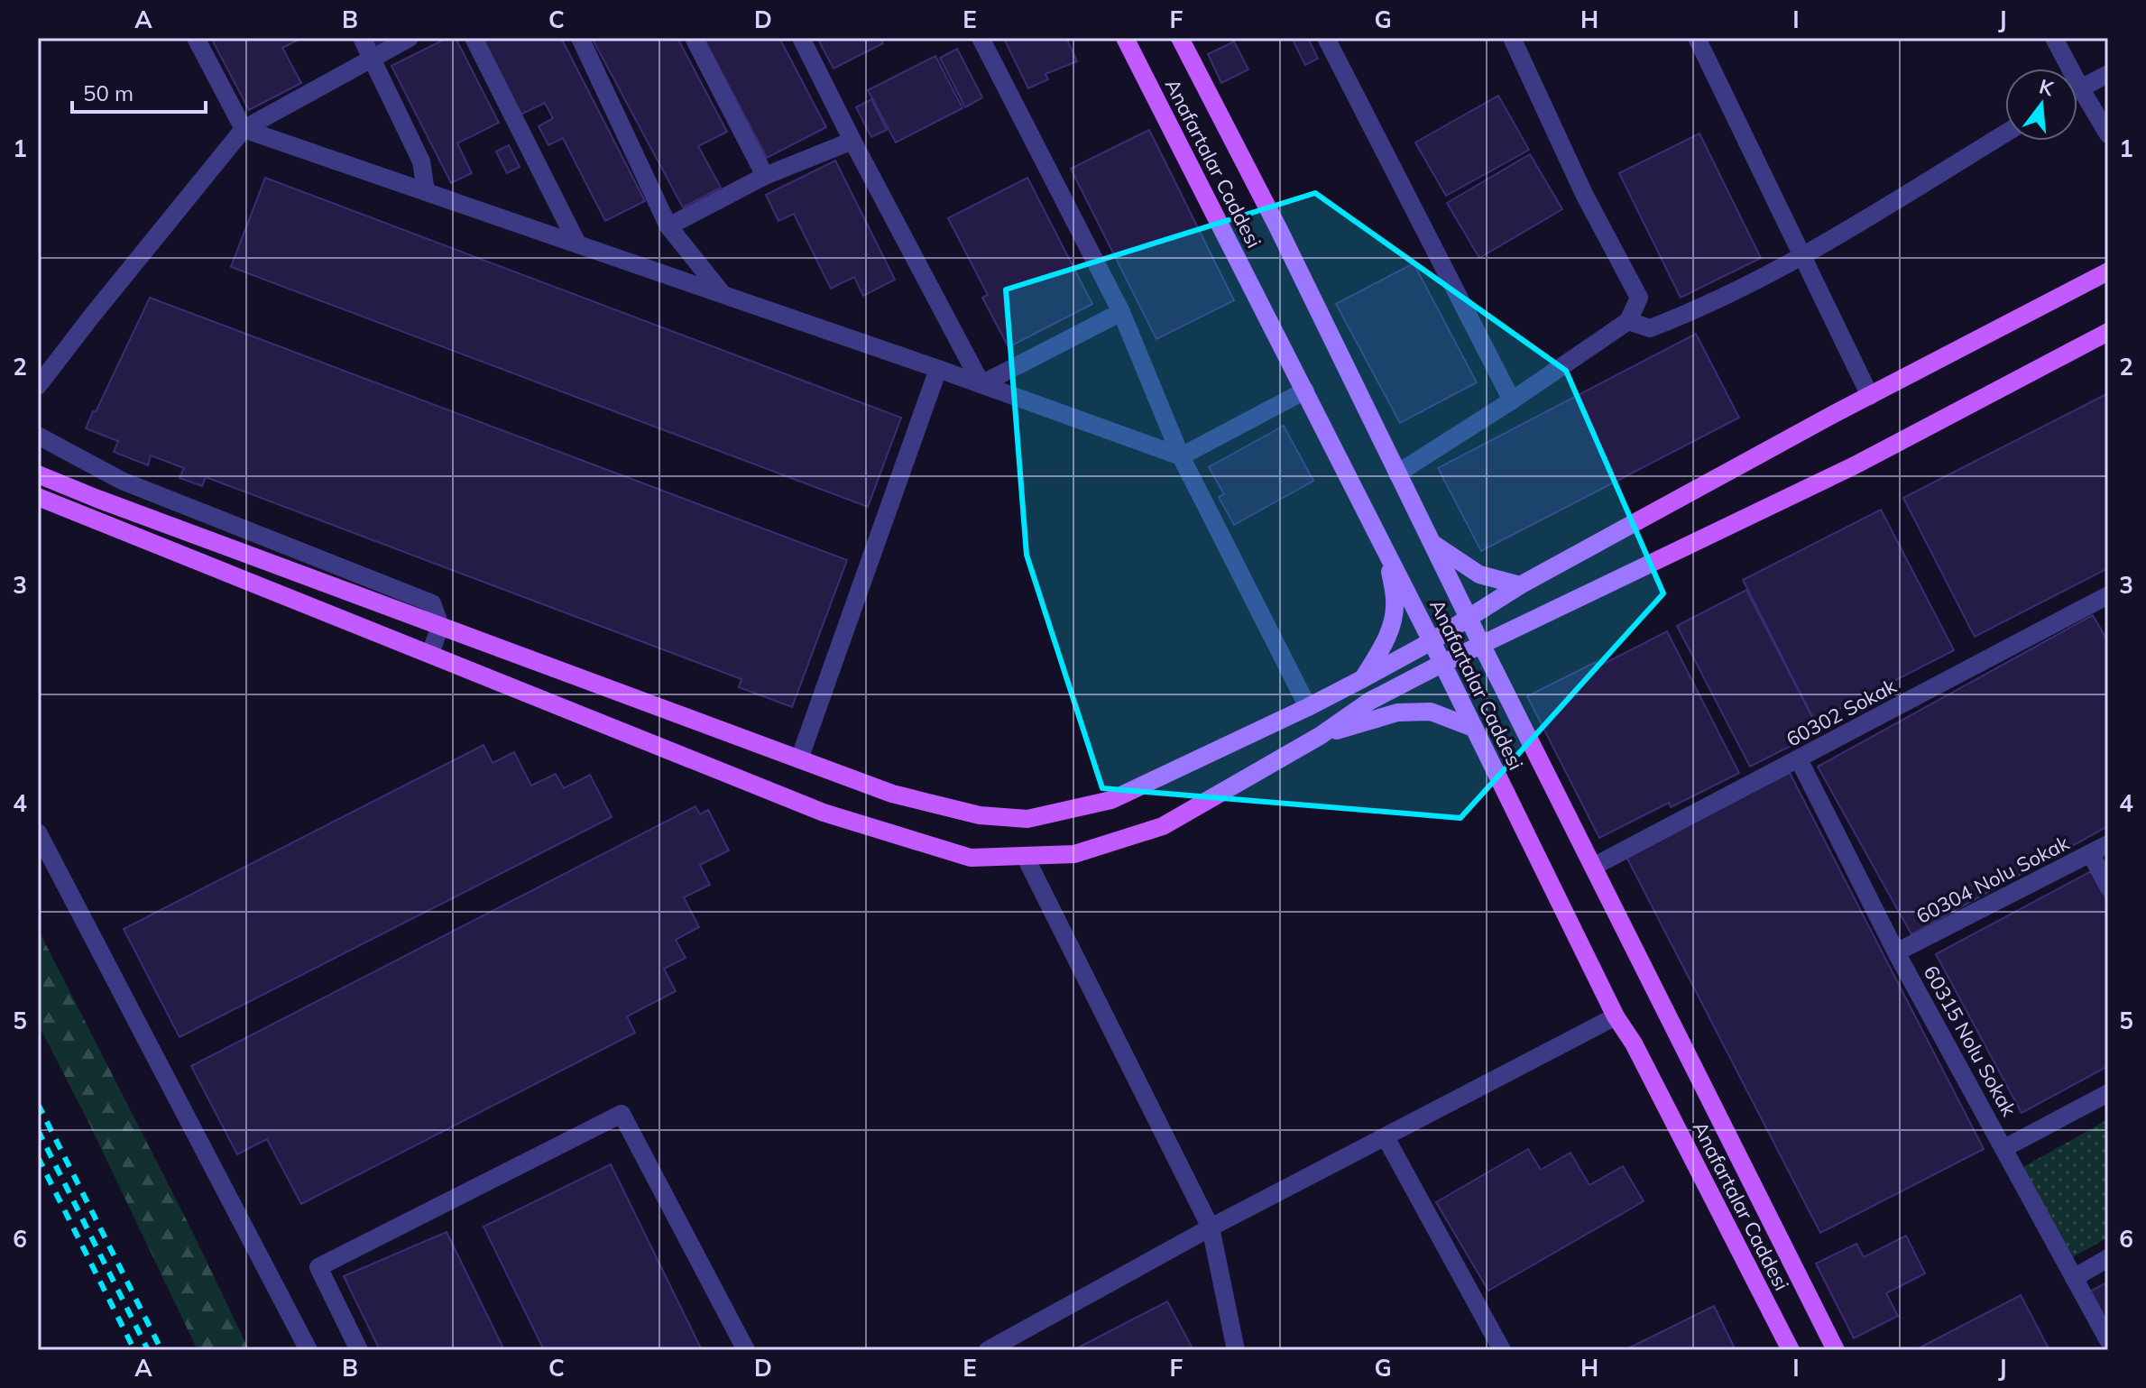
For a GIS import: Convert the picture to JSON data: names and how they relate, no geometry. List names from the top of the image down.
{
  "streets": {
    "main road": ["Anafartalar Caddesi"],
    "street": ["60302 Sokak", "60304 Nolu Sokak", "60315 Nolu Sokak"]
  },
  "crossings": [
    ["Anafartalar Caddesi", "60302 Sokak"],
    ["60302 Sokak", "60315 Nolu Sokak"],
    ["60304 Nolu Sokak", "60315 Nolu Sokak"]
  ],
  "scale_bar": "50 m",
  "north": "top",
  "grid": {
    "columns": [
      "A",
      "B",
      "C",
      "D",
      "E",
      "F",
      "G",
      "H",
      "I",
      "J"
    ],
    "rows": [
      "1",
      "2",
      "3",
      "4",
      "5",
      "6"
    ]
  }
}
